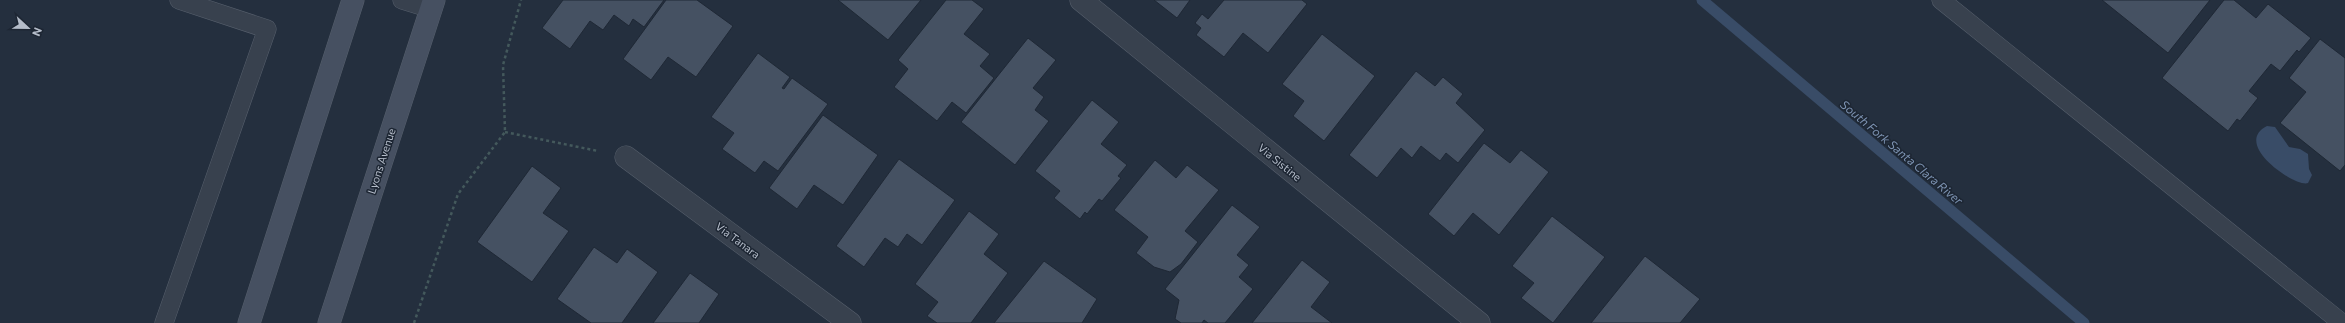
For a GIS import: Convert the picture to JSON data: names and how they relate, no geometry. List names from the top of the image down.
{
  "streets": {
    "main road": ["Lyons Avenue"],
    "street": ["Via Sistine", "Via Tanara"]
  },
  "water": ["South Fork Santa Clara River"],
  "north": "right"
}
